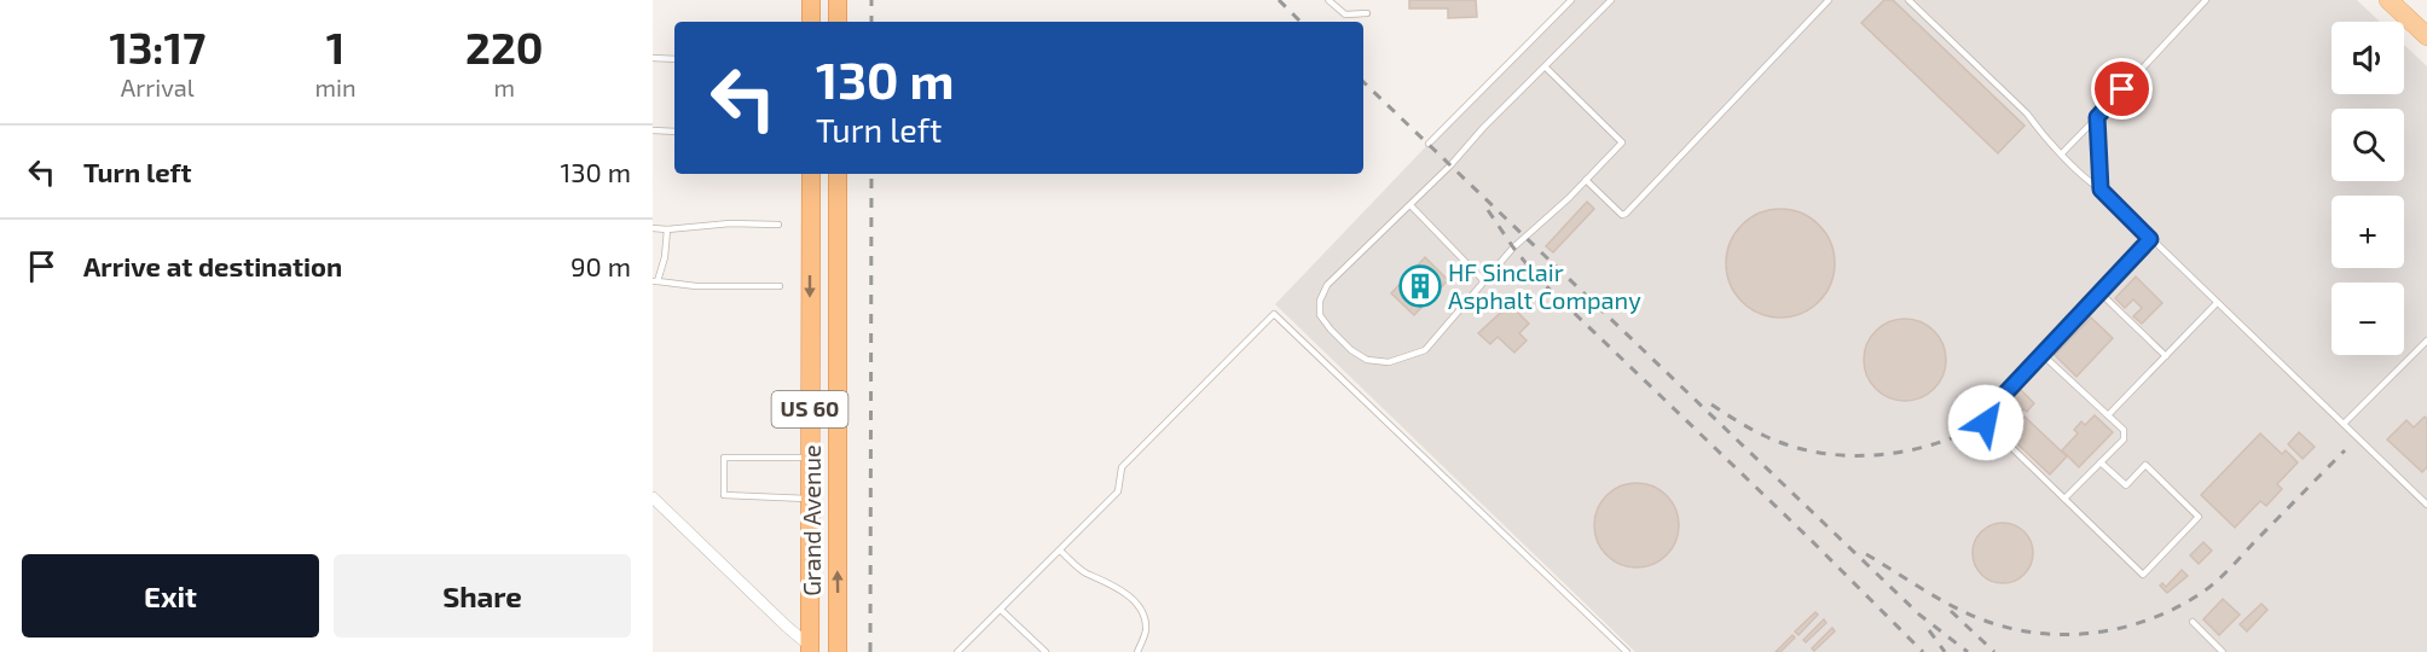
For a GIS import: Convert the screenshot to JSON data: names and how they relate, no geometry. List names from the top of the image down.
{
  "streets": {
    "highway": ["US 60", "Grand Avenue"]
  },
  "places": {
    "building": ["HF Sinclair Asphalt Company"]
  },
  "page": {
    "eta": [
      "13:17",
      "Arrival",
      "1",
      "min",
      "220",
      "m"
    ],
    "map_buttons": ["+", "−"],
    "turn": ["130 m", "Turn left"],
    "list": [
      {
        "name": "Turn left",
        "value": "130 m"
      },
      {
        "name": "Arrive at destination",
        "value": "90 m"
      }
    ],
    "buttons": ["Exit", "Share"]
  }
}
